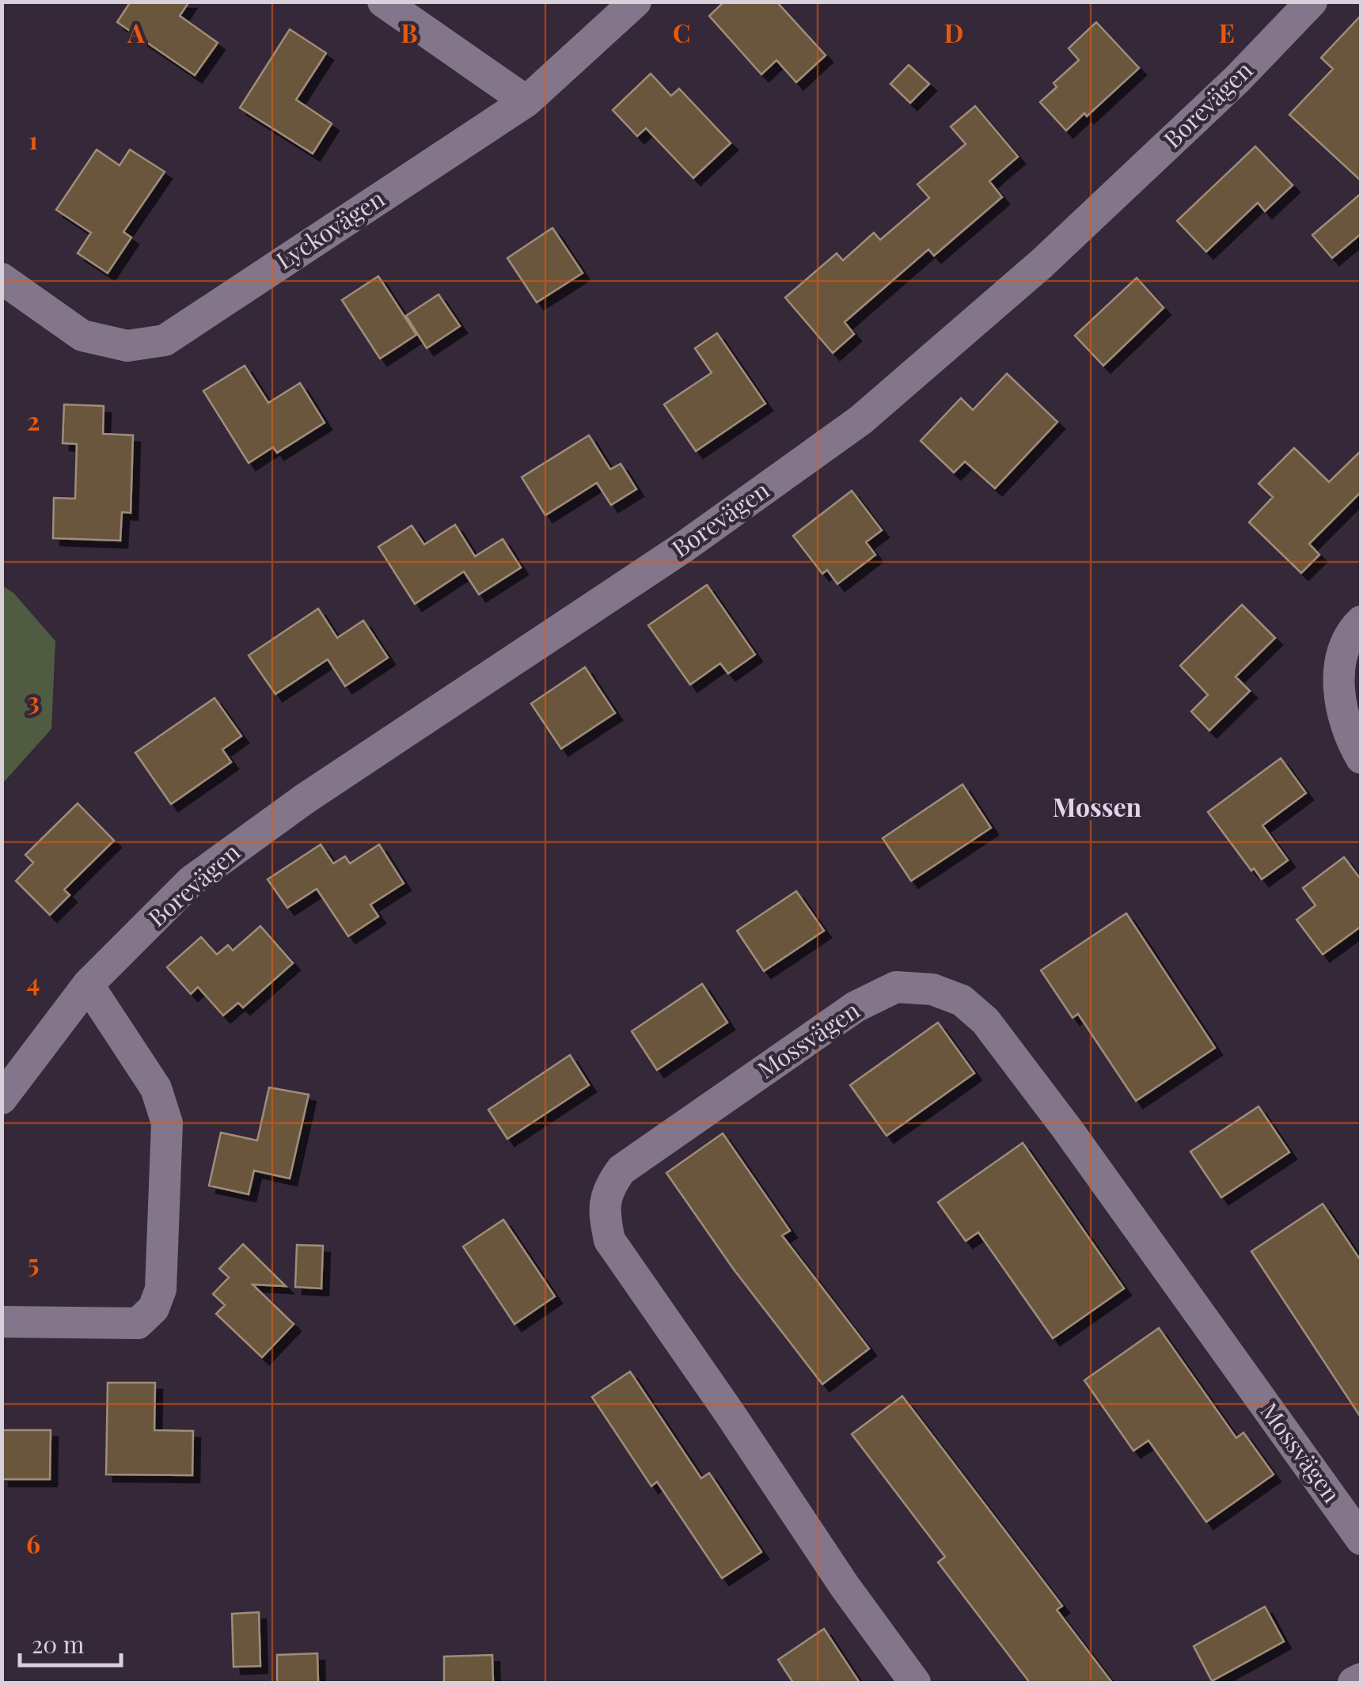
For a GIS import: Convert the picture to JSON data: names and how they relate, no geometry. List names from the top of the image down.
{
  "streets": {
    "street": ["Borevägen", "Lyckovägen", "Mossvägen"]
  },
  "districts": ["Mossen"],
  "scale_bar": "20 m",
  "grid": {
    "columns": [
      "A",
      "B",
      "C",
      "D",
      "E"
    ],
    "rows": [
      "1",
      "2",
      "3",
      "4",
      "5",
      "6"
    ]
  }
}
